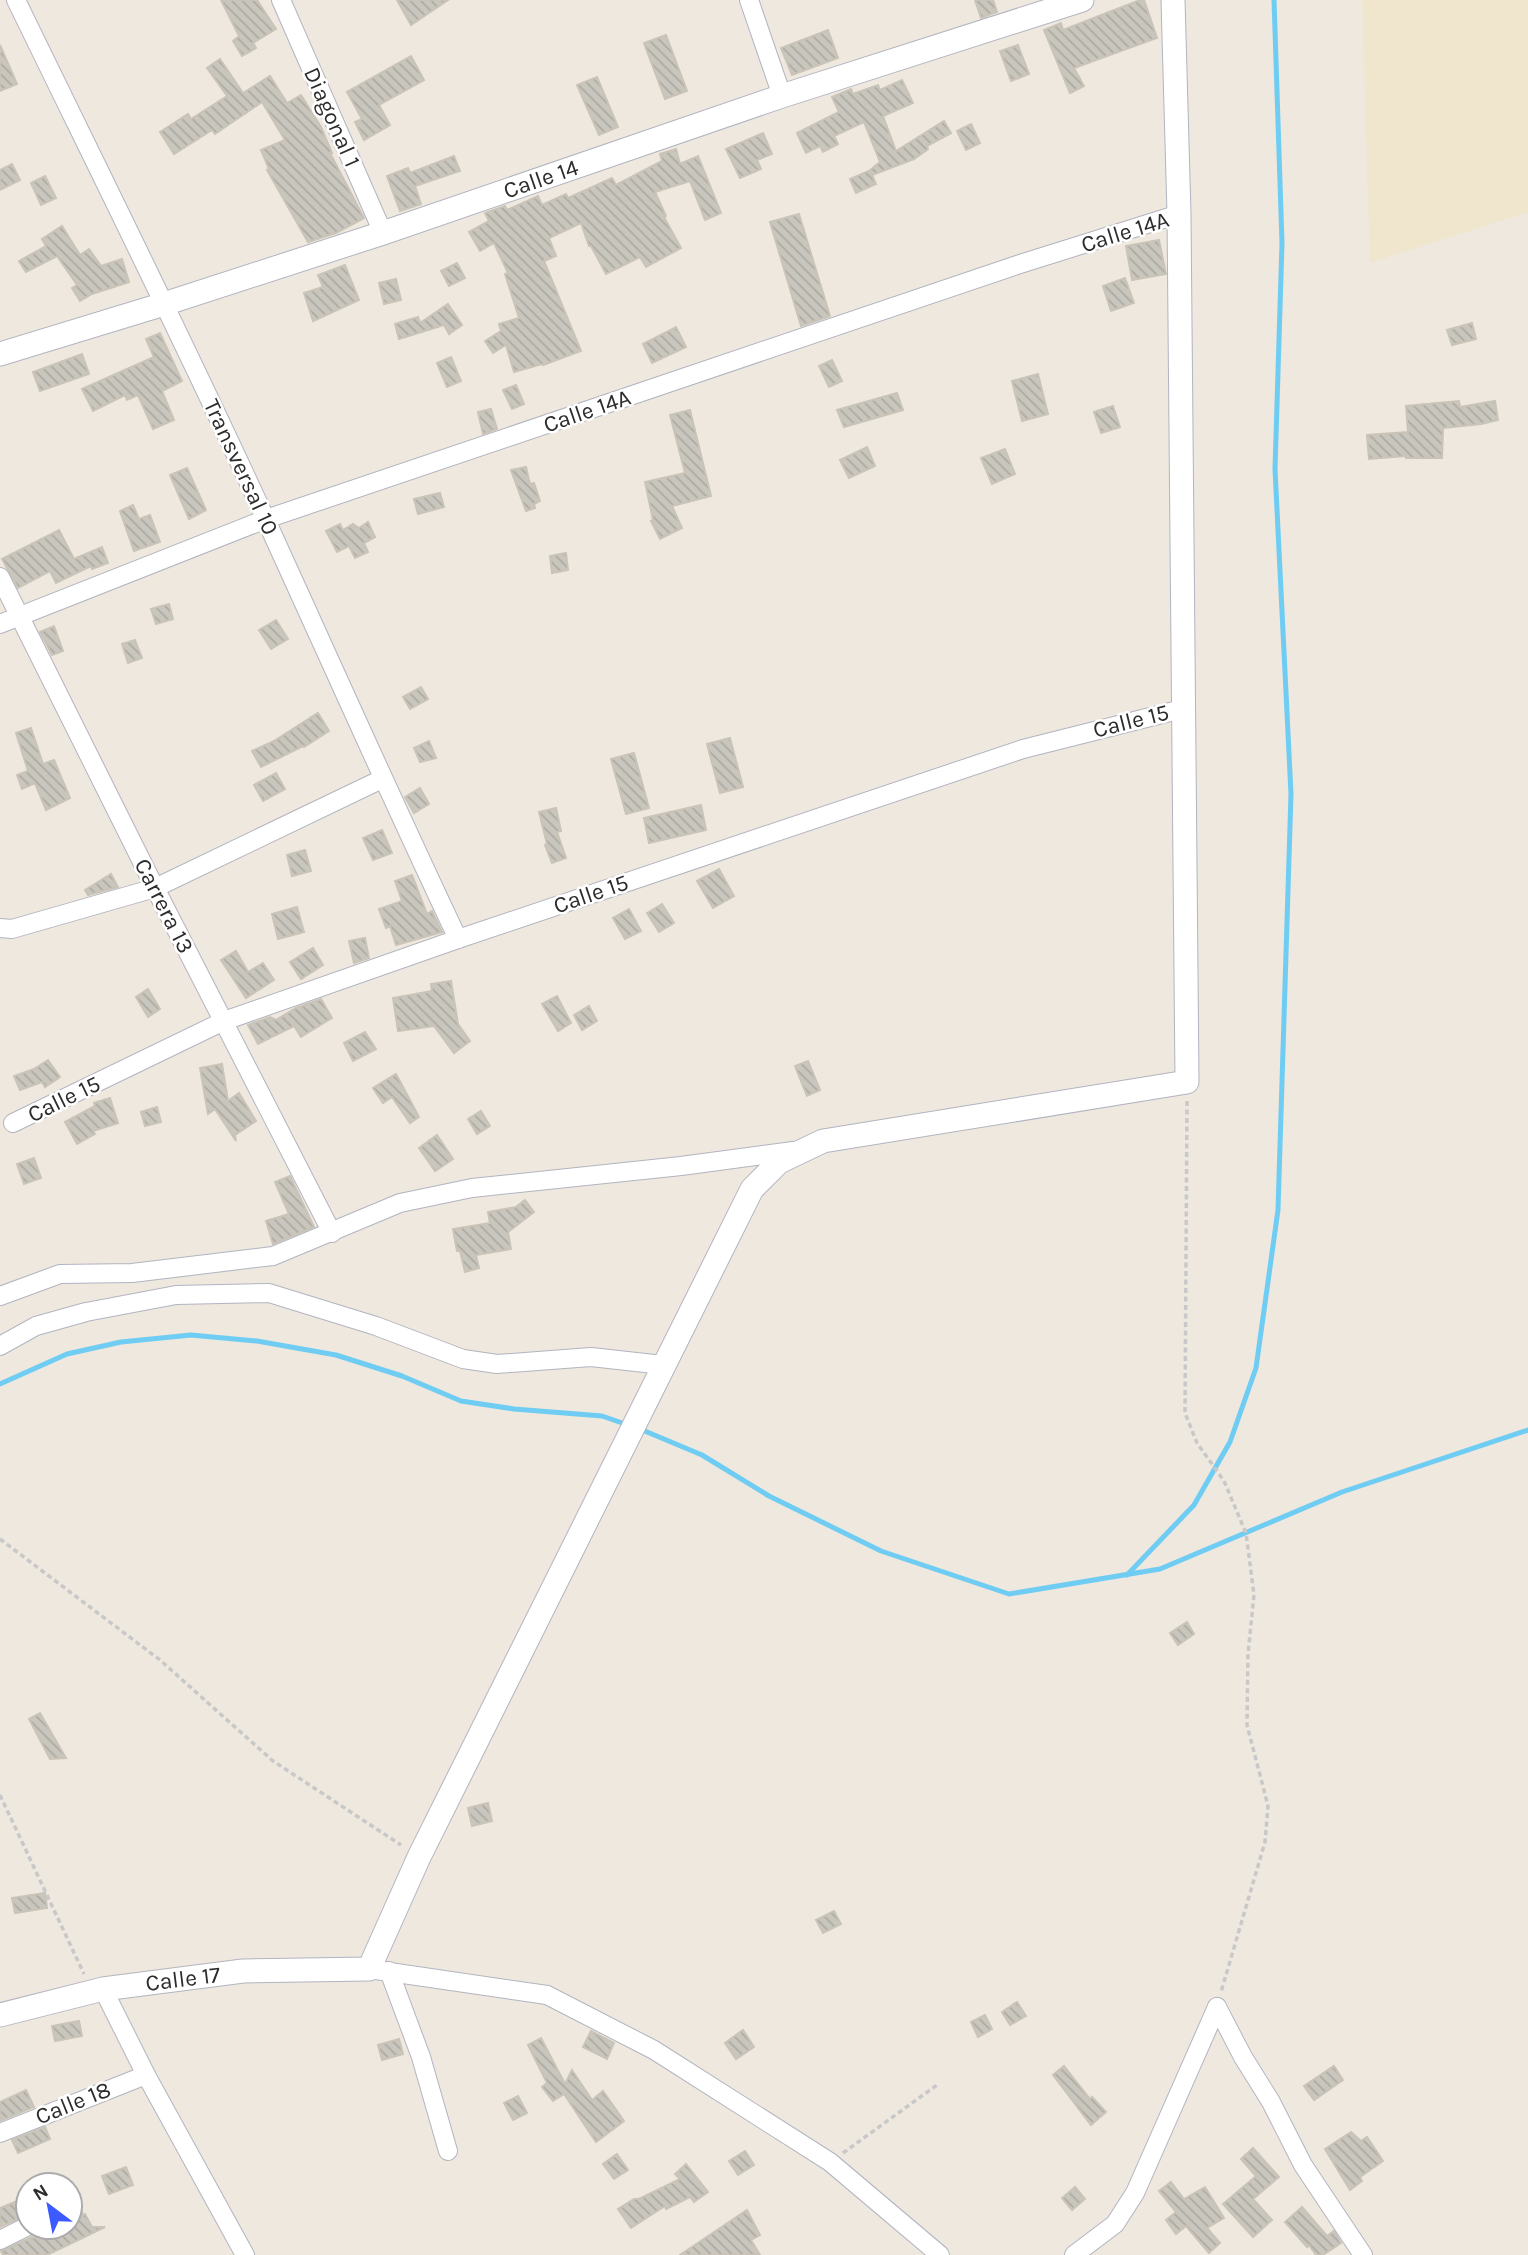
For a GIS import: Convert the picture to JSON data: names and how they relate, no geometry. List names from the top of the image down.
{
  "streets": {
    "street": [
      "Diagonal 1",
      "Calle 14",
      "Calle 14A",
      "Transversal 10",
      "Calle 15",
      "Carrera 13",
      "Calle 17",
      "Calle 18"
    ]
  },
  "crossings": [
    ["Diagonal 1", "Calle 14"],
    ["Calle 14", "Transversal 10"],
    ["Calle 14A", "Transversal 10"],
    ["Calle 14A", "Carrera 13"],
    ["Transversal 10", "Calle 15"],
    ["Calle 15", "Carrera 13"]
  ],
  "north": "top left"
}
